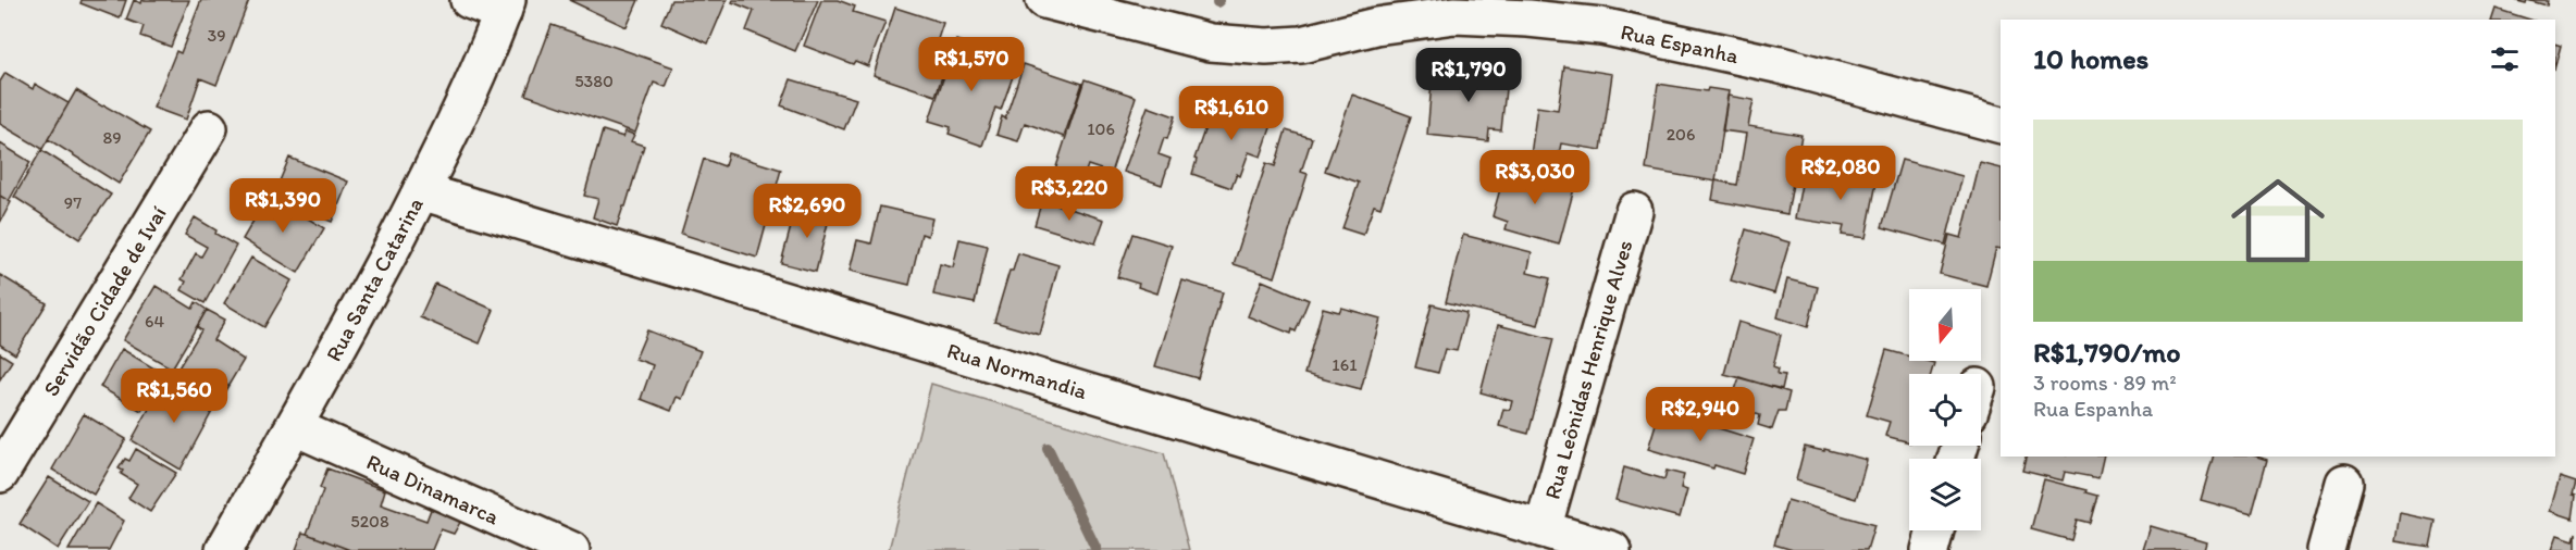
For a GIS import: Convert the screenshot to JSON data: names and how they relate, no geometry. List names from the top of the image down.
{
  "streets": {
    "street": [
      "Rua Espanha",
      "Rua Santa Catarina",
      "Servidão Cidade de Ivaí",
      "Rua Leônidas Henrique Alves",
      "Rua Normandia",
      "Rua Dinamarca"
    ]
  },
  "crossings": [
    ["Rua Santa Catarina", "Rua Normandia"],
    ["Rua Santa Catarina", "Rua Dinamarca"],
    ["Rua Leônidas Henrique Alves", "Rua Normandia"]
  ],
  "house_numbers": [
    "39",
    "5380",
    "106",
    "206",
    "89",
    "97",
    "64",
    "161",
    "5208"
  ],
  "north": "bottom",
  "page": {
    "heading": "10 homes",
    "price": [
      "R$1,570",
      "R$1,790",
      "R$1,610",
      "R$2,080",
      "R$3,030",
      "R$3,220",
      "R$1,390",
      "R$2,690",
      "R$1,560",
      "R$2,940"
    ],
    "list": [
      {
        "name": "R$1,790/mo",
        "note": "3 rooms · 89 m² · Rua Espanha"
      }
    ]
  }
}
